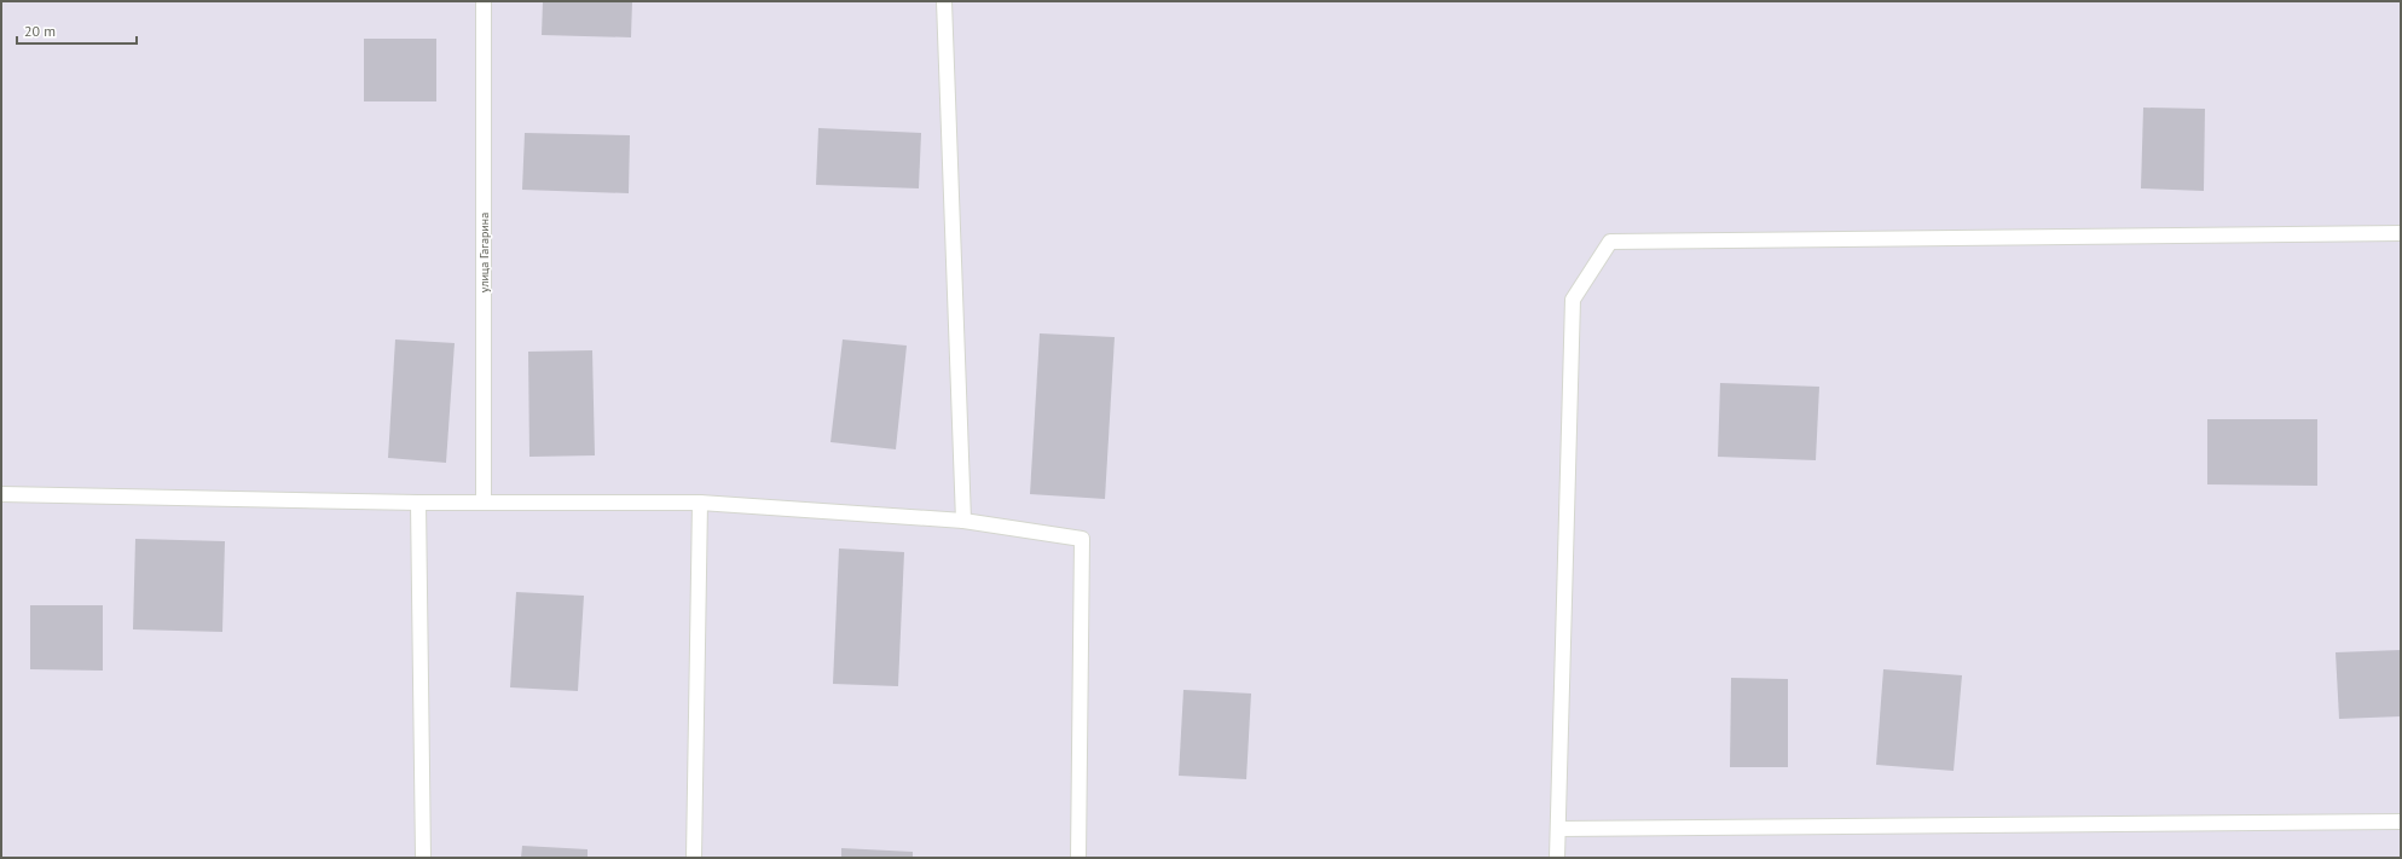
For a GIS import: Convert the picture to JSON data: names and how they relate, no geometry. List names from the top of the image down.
{
  "streets": {
    "street": ["улица Гагарина"]
  },
  "scale_bar": "20 m"
}
